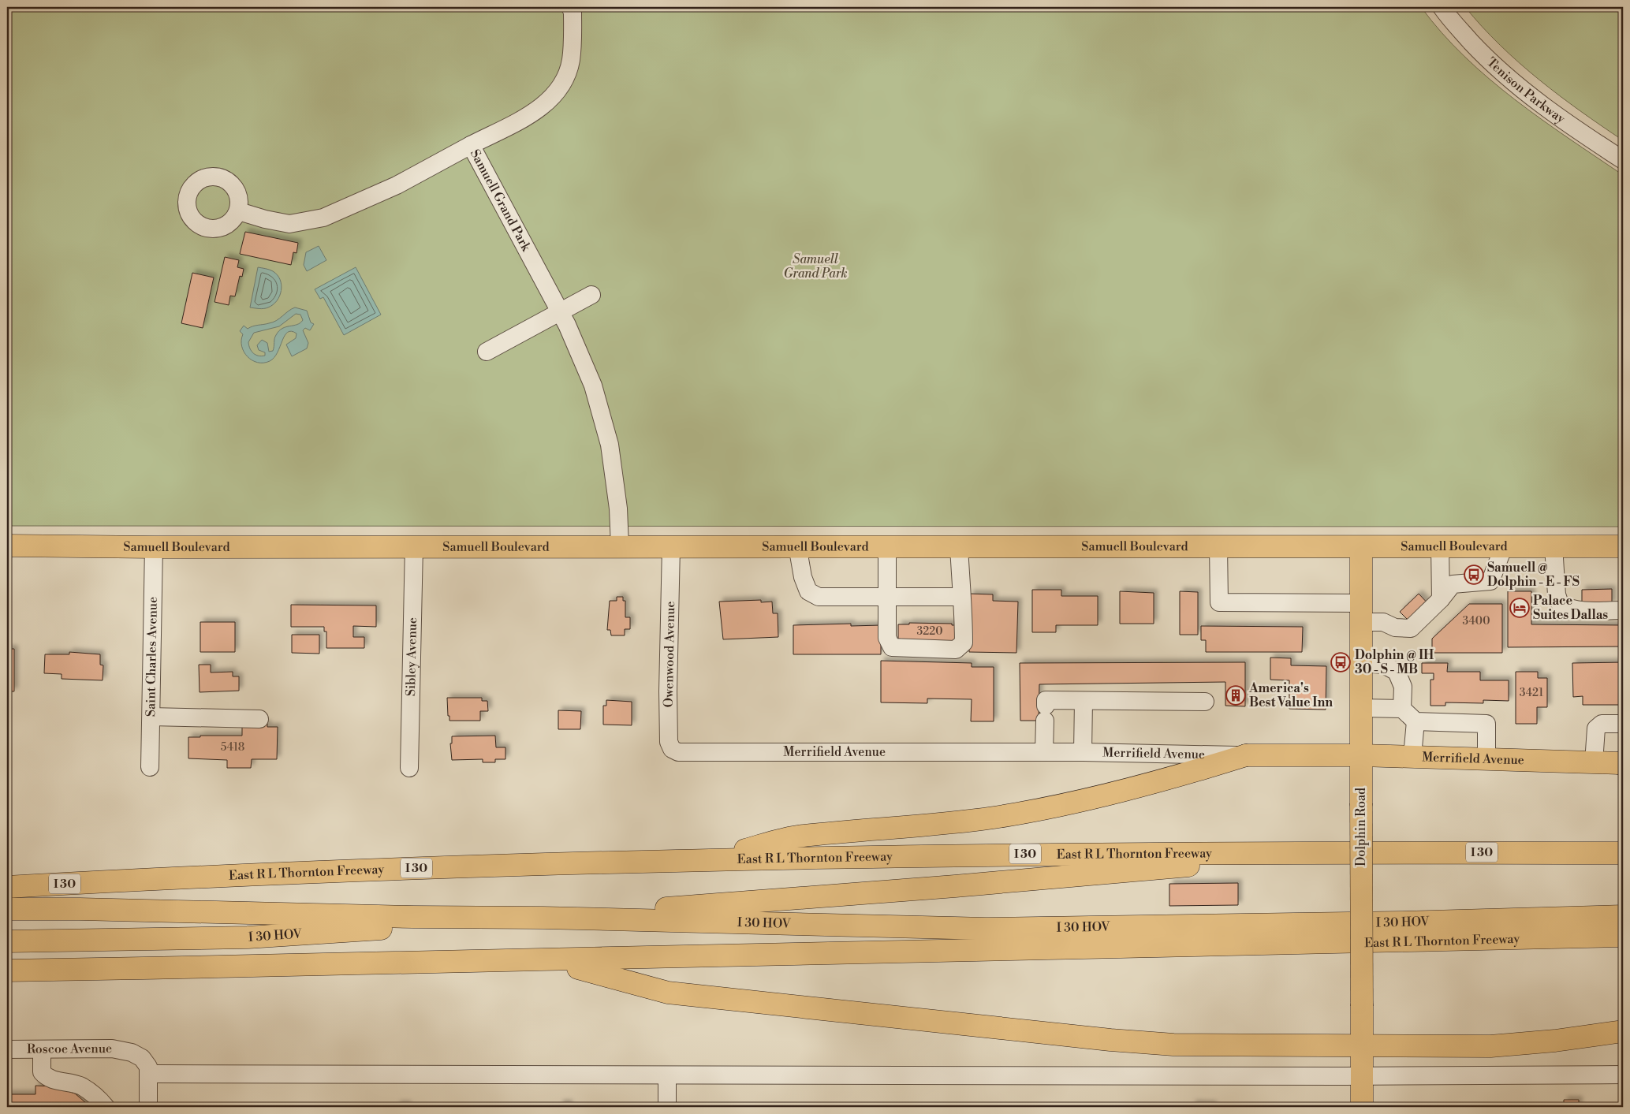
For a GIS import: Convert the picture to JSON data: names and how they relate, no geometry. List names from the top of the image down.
{
  "streets": {
    "main road": [
      "Samuell Boulevard",
      "Merrifield Avenue",
      "Dolphin Road",
      "I 30",
      "East R L Thornton Freeway",
      "I 30 HOV"
    ],
    "street": [
      "Tenison Parkway",
      "Samuell Grand Park",
      "Owenwood Avenue",
      "Saint Charles Avenue",
      "Sibley Avenue",
      "Roscoe Avenue"
    ]
  },
  "crossings": [
    ["Samuell Grand Park", "Samuell Boulevard"],
    ["Samuell Boulevard", "Owenwood Avenue"],
    ["Samuell Boulevard", "Saint Charles Avenue"],
    ["Samuell Boulevard", "Sibley Avenue"],
    ["Samuell Boulevard", "Dolphin Road"],
    ["Owenwood Avenue", "Merrifield Avenue"],
    ["Merrifield Avenue", "Dolphin Road"]
  ],
  "parks": ["Samuell Grand Park"],
  "places": {
    "bus stop": ["Samuell @ Dolphin - E - FS", "Dolphin @ IH 30 - S - MB"],
    "hotel": ["Palace Suites Dallas"],
    "building": ["America's Best Value Inn"]
  },
  "house_numbers": [
    "3400",
    "3220",
    "3421",
    "5418"
  ]
}
